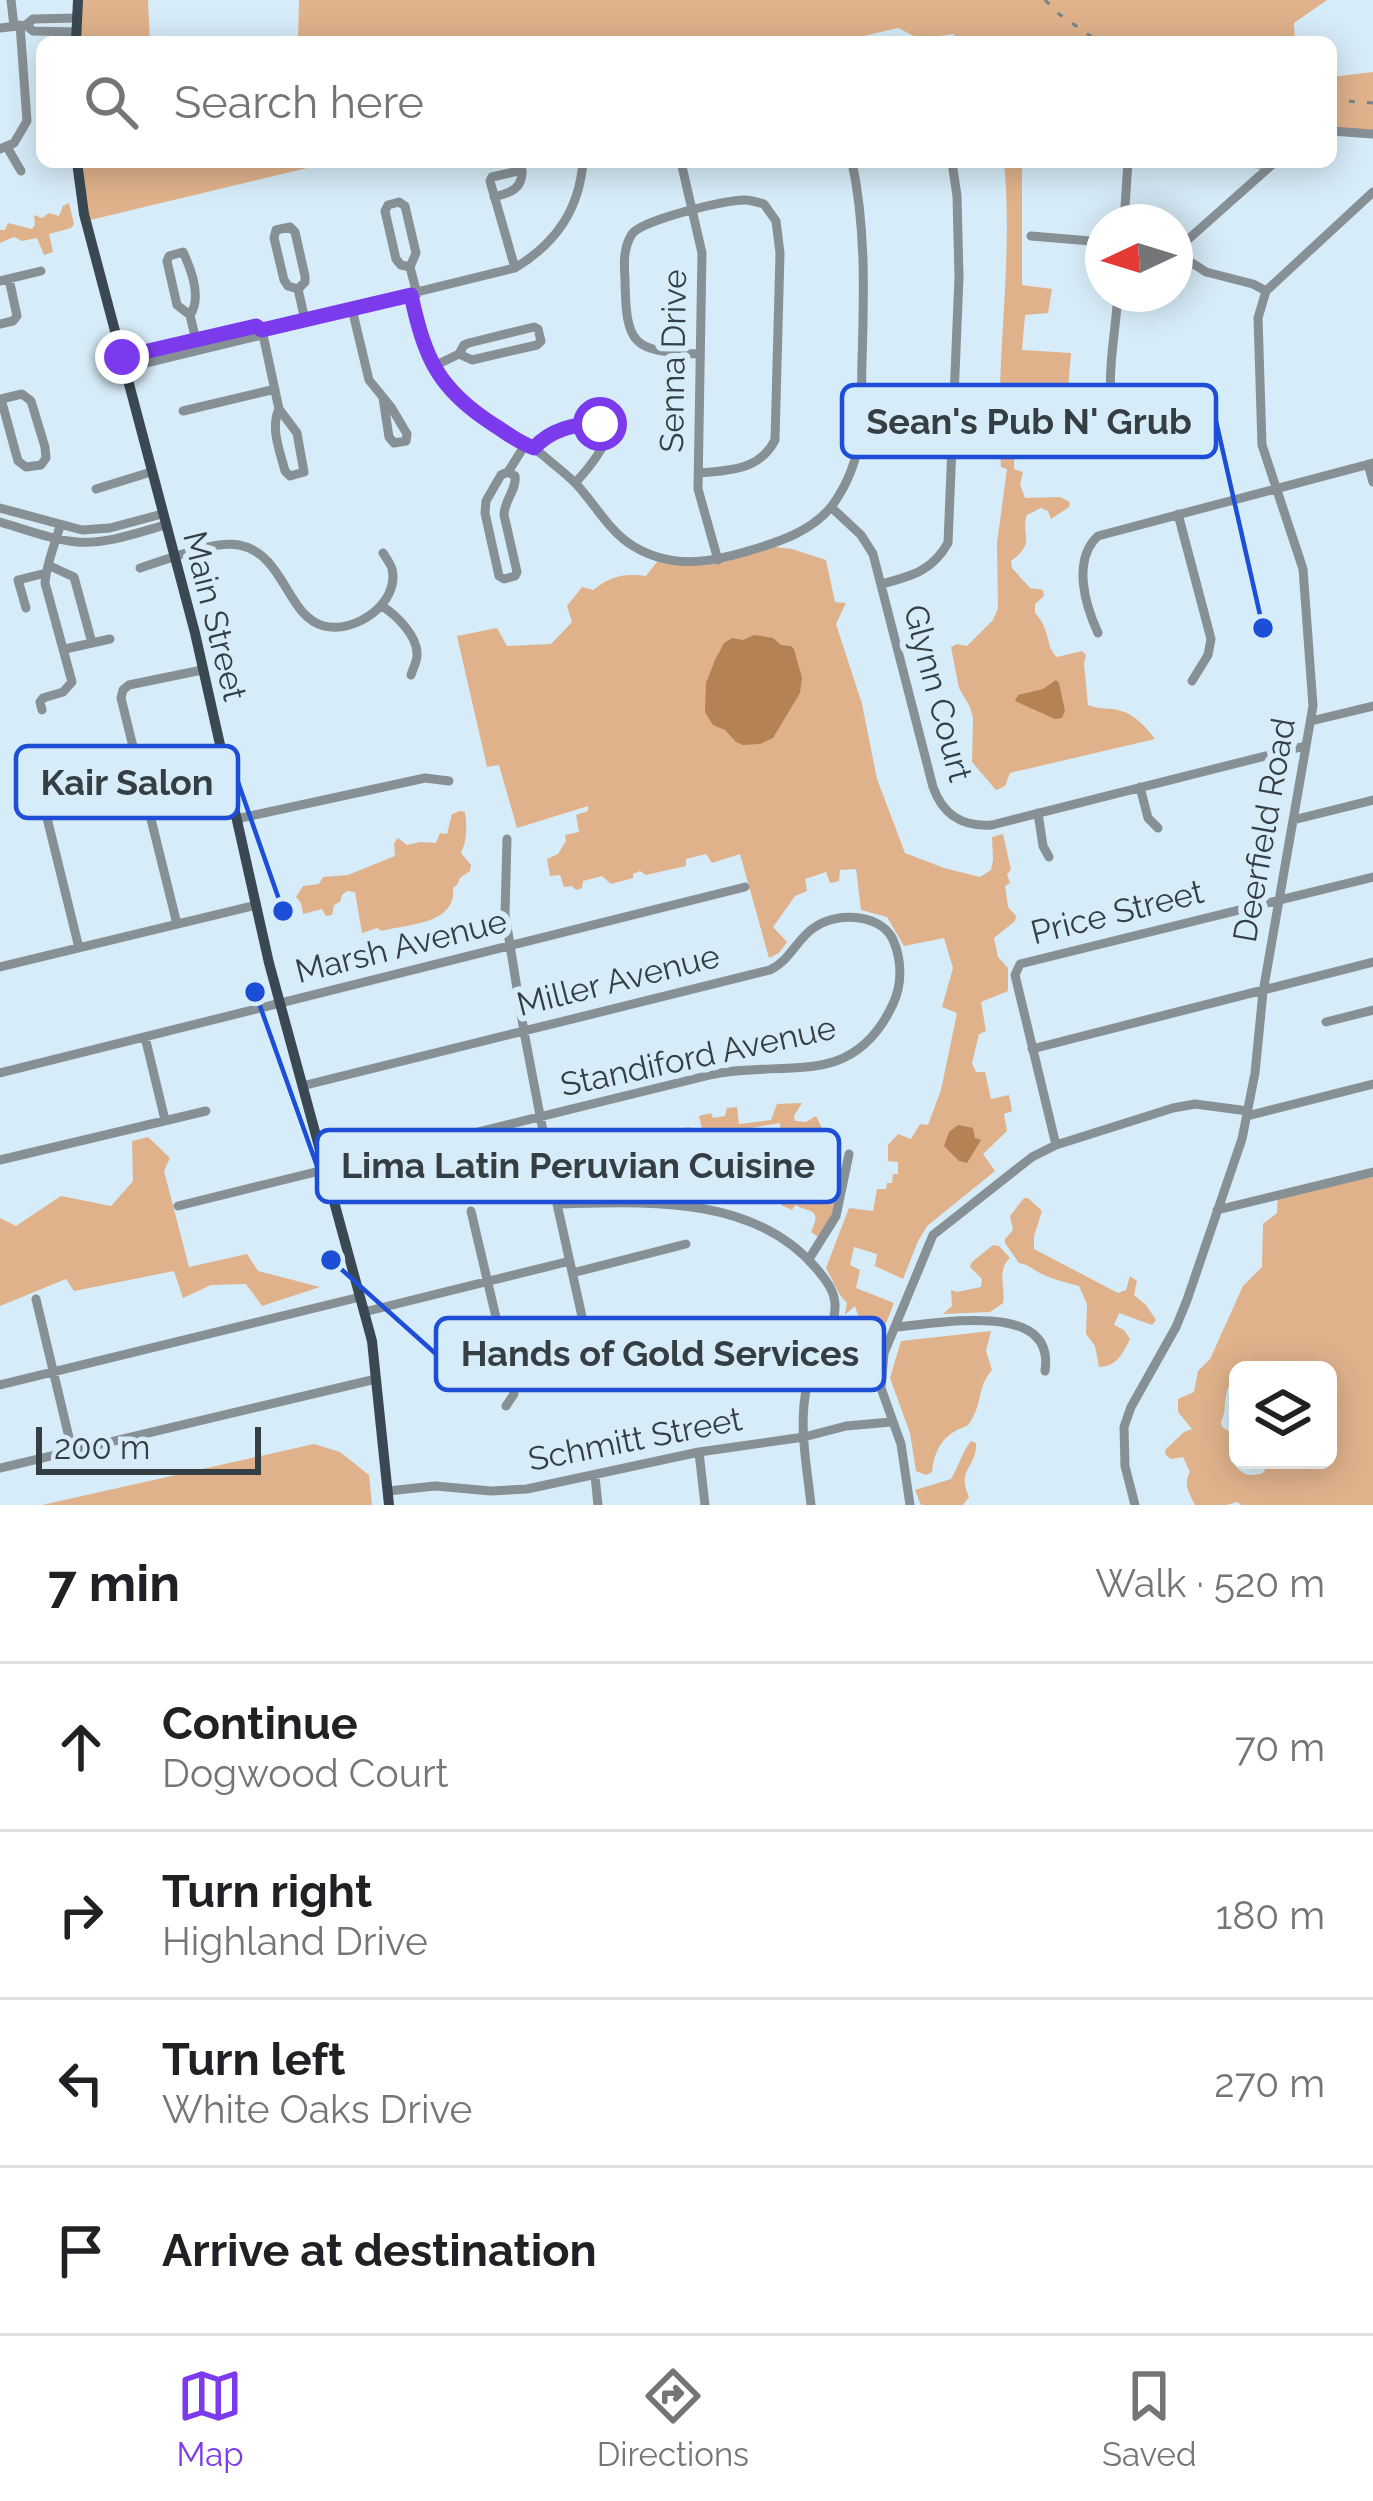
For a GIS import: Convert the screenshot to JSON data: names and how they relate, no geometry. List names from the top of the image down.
{
  "streets": {
    "main road": ["Main Street"],
    "street": [
      "Senna Drive",
      "Glynn Court",
      "Deerfield Road",
      "Price Street",
      "Marsh Avenue",
      "Miller Avenue",
      "Standiford Avenue",
      "Schmitt Street"
    ]
  },
  "crossings": [
    ["Main Street", "Marsh Avenue"],
    ["Main Street", "Miller Avenue"],
    ["Main Street", "Standiford Avenue"],
    ["Main Street", "Schmitt Street"],
    ["Glynn Court", "Deerfield Road"],
    ["Deerfield Road", "Price Street"],
    ["Miller Avenue", "Standiford Avenue"]
  ],
  "places": [
    "Sean's Pub N' Grub",
    "Kair Salon",
    "Lima Latin Peruvian Cuisine",
    "Hands of Gold Services"
  ],
  "scale_bar": "200 m",
  "north": "left",
  "page": {
    "search": "Search here",
    "scale": "200 m",
    "heading": ["7 min", "Walk · 520 m"],
    "list": [
      ["Continue", "Dogwood Court", "70 m"],
      ["Turn right", "Highland Drive", "180 m"],
      ["Turn left", "White Oaks Drive", "270 m"],
      "Arrive at destination"
    ],
    "nav": ["Map", "Directions", "Saved"]
  }
}
